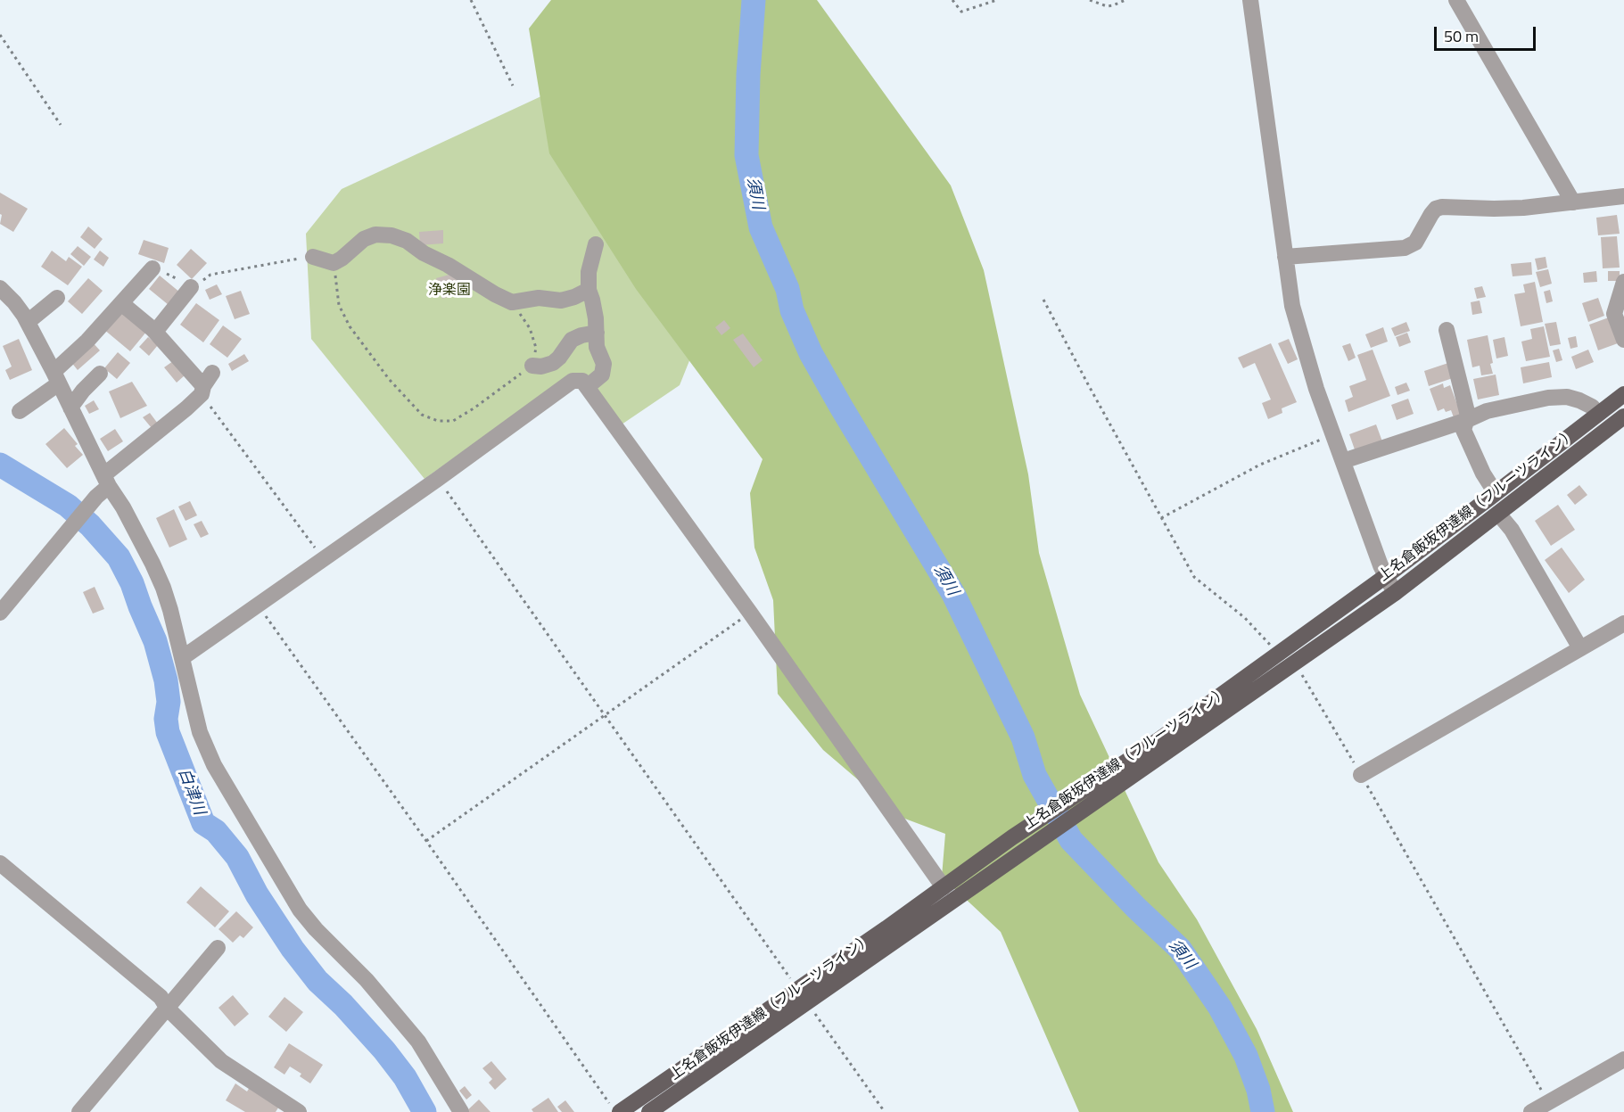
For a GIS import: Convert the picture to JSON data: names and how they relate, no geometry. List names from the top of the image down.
{
  "streets": {
    "main road": ["上名倉飯坂伊達線（フルーツライン）"]
  },
  "water": ["須川", "白津川"],
  "parks": ["浄楽園"],
  "scale_bar": "50 m"
}
